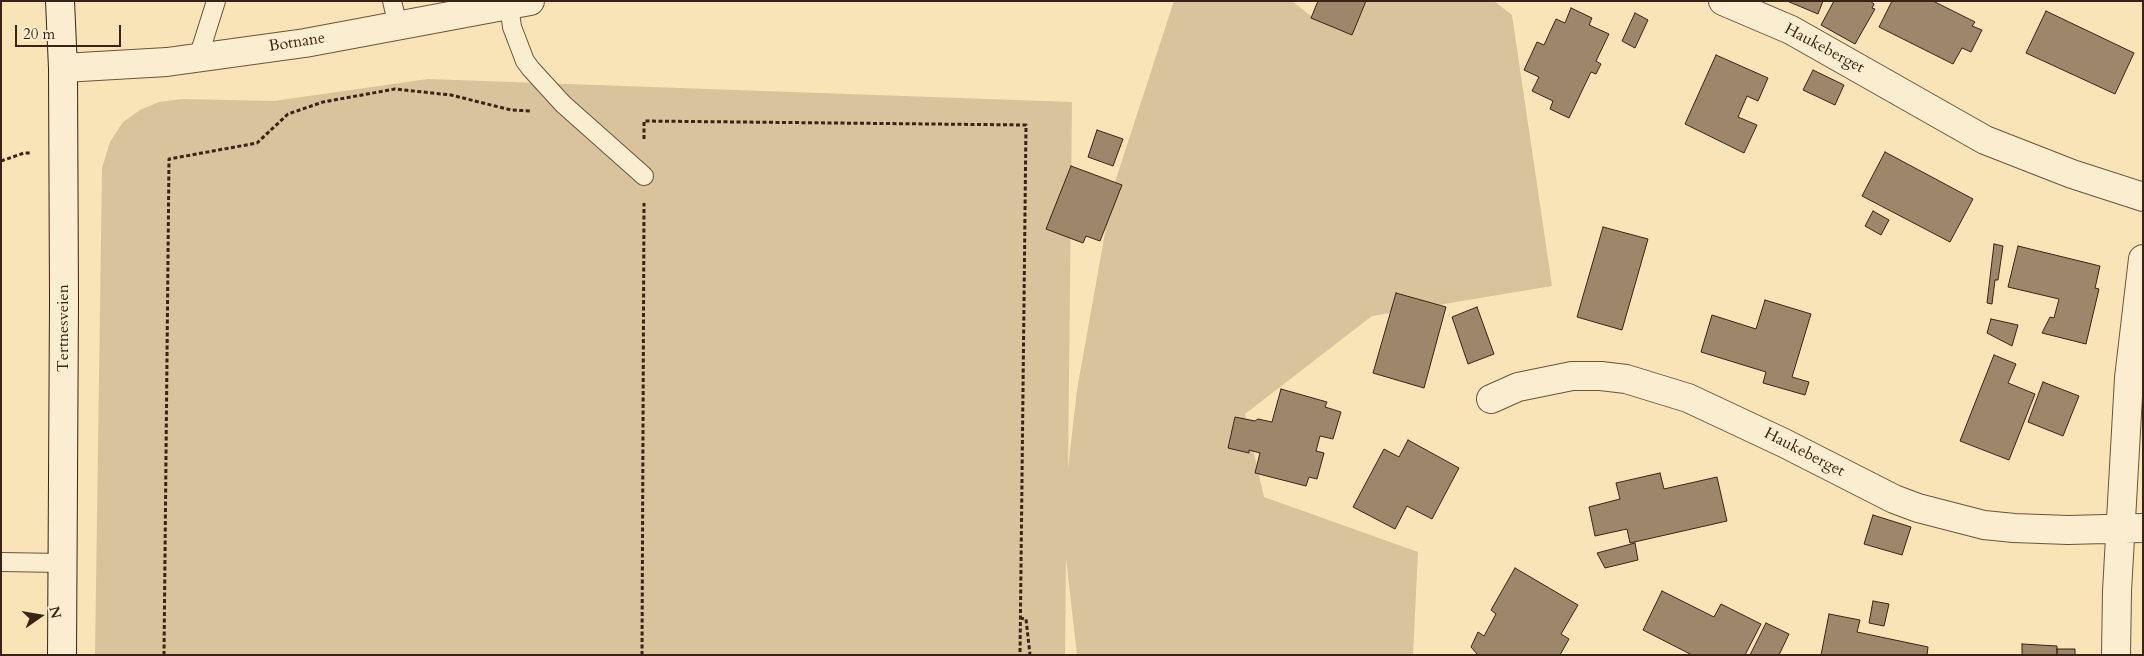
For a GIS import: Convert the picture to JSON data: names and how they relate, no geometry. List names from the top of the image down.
{
  "streets": {
    "street": ["Botnane", "Haukeberget", "Tertnesveien"]
  },
  "crossings": [
    ["Botnane", "Tertnesveien"]
  ],
  "scale_bar": "20 m",
  "north": "right"
}
